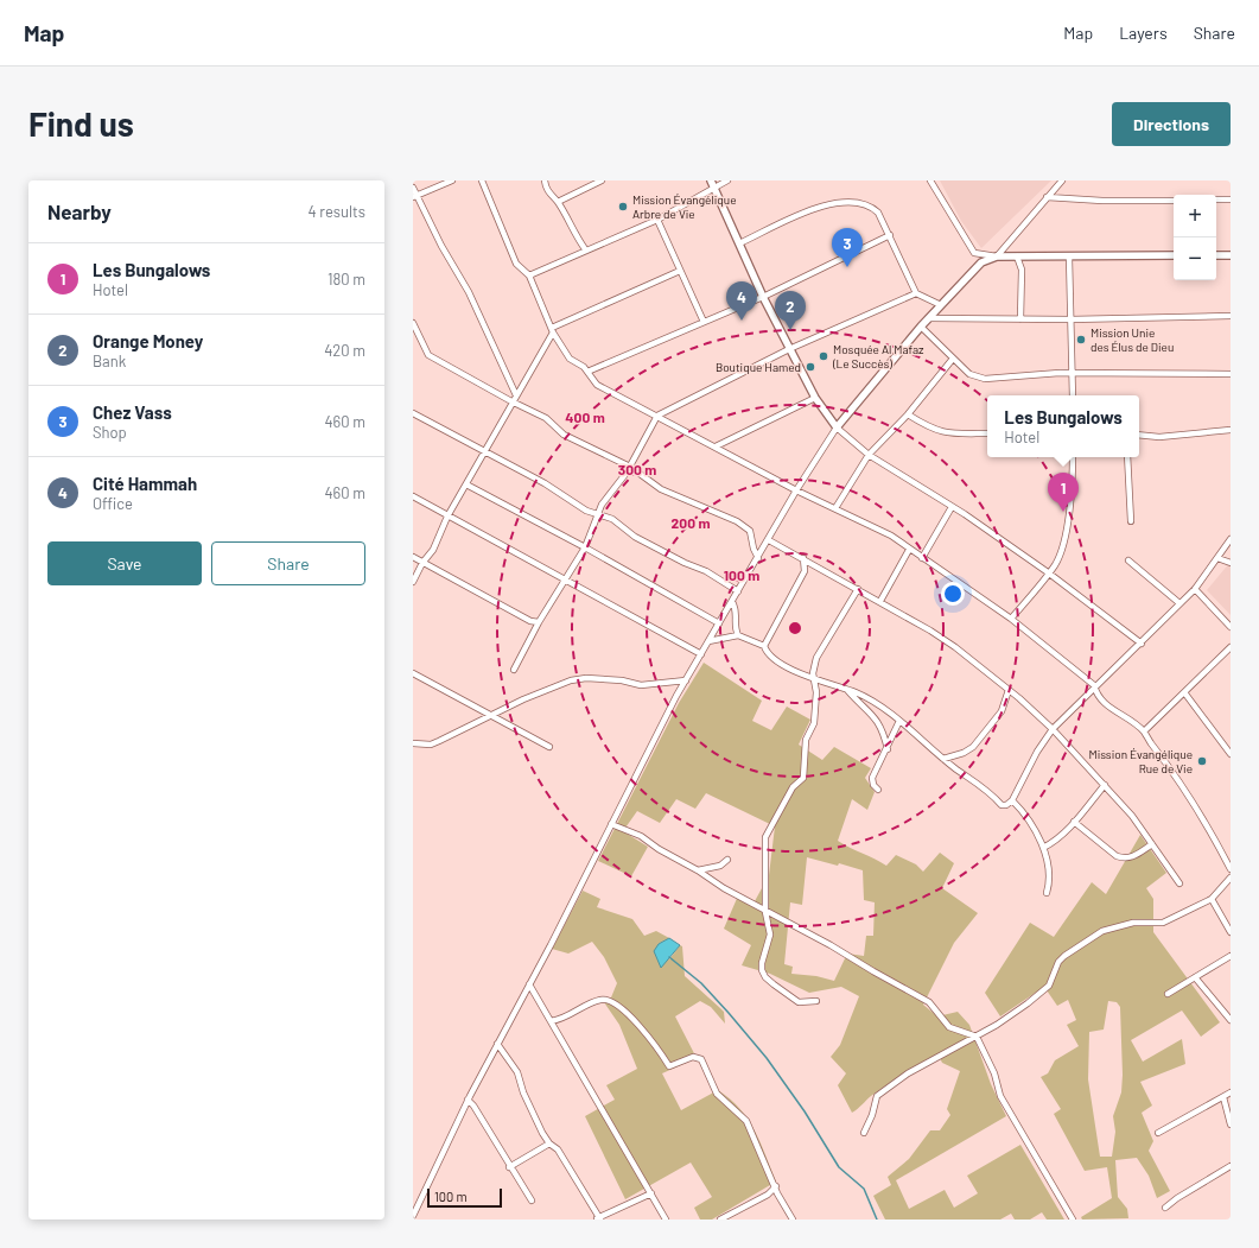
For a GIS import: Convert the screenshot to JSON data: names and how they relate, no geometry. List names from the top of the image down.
{
  "places": [
    "Mission Évangélique Arbre de Vie",
    "Mission Unie des Élus de Dieu",
    "Mosquée Al Mafaz (Le Succès)",
    "Boutique Hamed",
    "Mission Évangélique Rue de Vie"
  ],
  "scale_bar": "100 m",
  "page": {
    "header": "Map",
    "nav": ["Map", "Layers", "Share"],
    "buttons": [
      "Directions",
      ["Save", "Share"]
    ],
    "title": "Find us",
    "heading": ["Nearby", "4 results"],
    "map_buttons": ["+", "−"],
    "pins": [
      "3",
      "4",
      "2",
      "1"
    ],
    "list": [
      {
        "mark": "1",
        "name": "Les Bungalows",
        "note": "Hotel",
        "value": "180 m"
      },
      {
        "mark": "2",
        "name": "Orange Money",
        "note": "Bank",
        "value": "420 m"
      },
      {
        "mark": "3",
        "name": "Chez Vass",
        "note": "Shop",
        "value": "460 m"
      },
      {
        "mark": "4",
        "name": "Cité Hammah",
        "note": "Office",
        "value": "460 m"
      }
    ],
    "popup": ["Les Bungalows", "Hotel"],
    "scale": "100 m"
  },
  "rings": [
    "400 m",
    "300 m",
    "200 m",
    "100 m"
  ]
}
